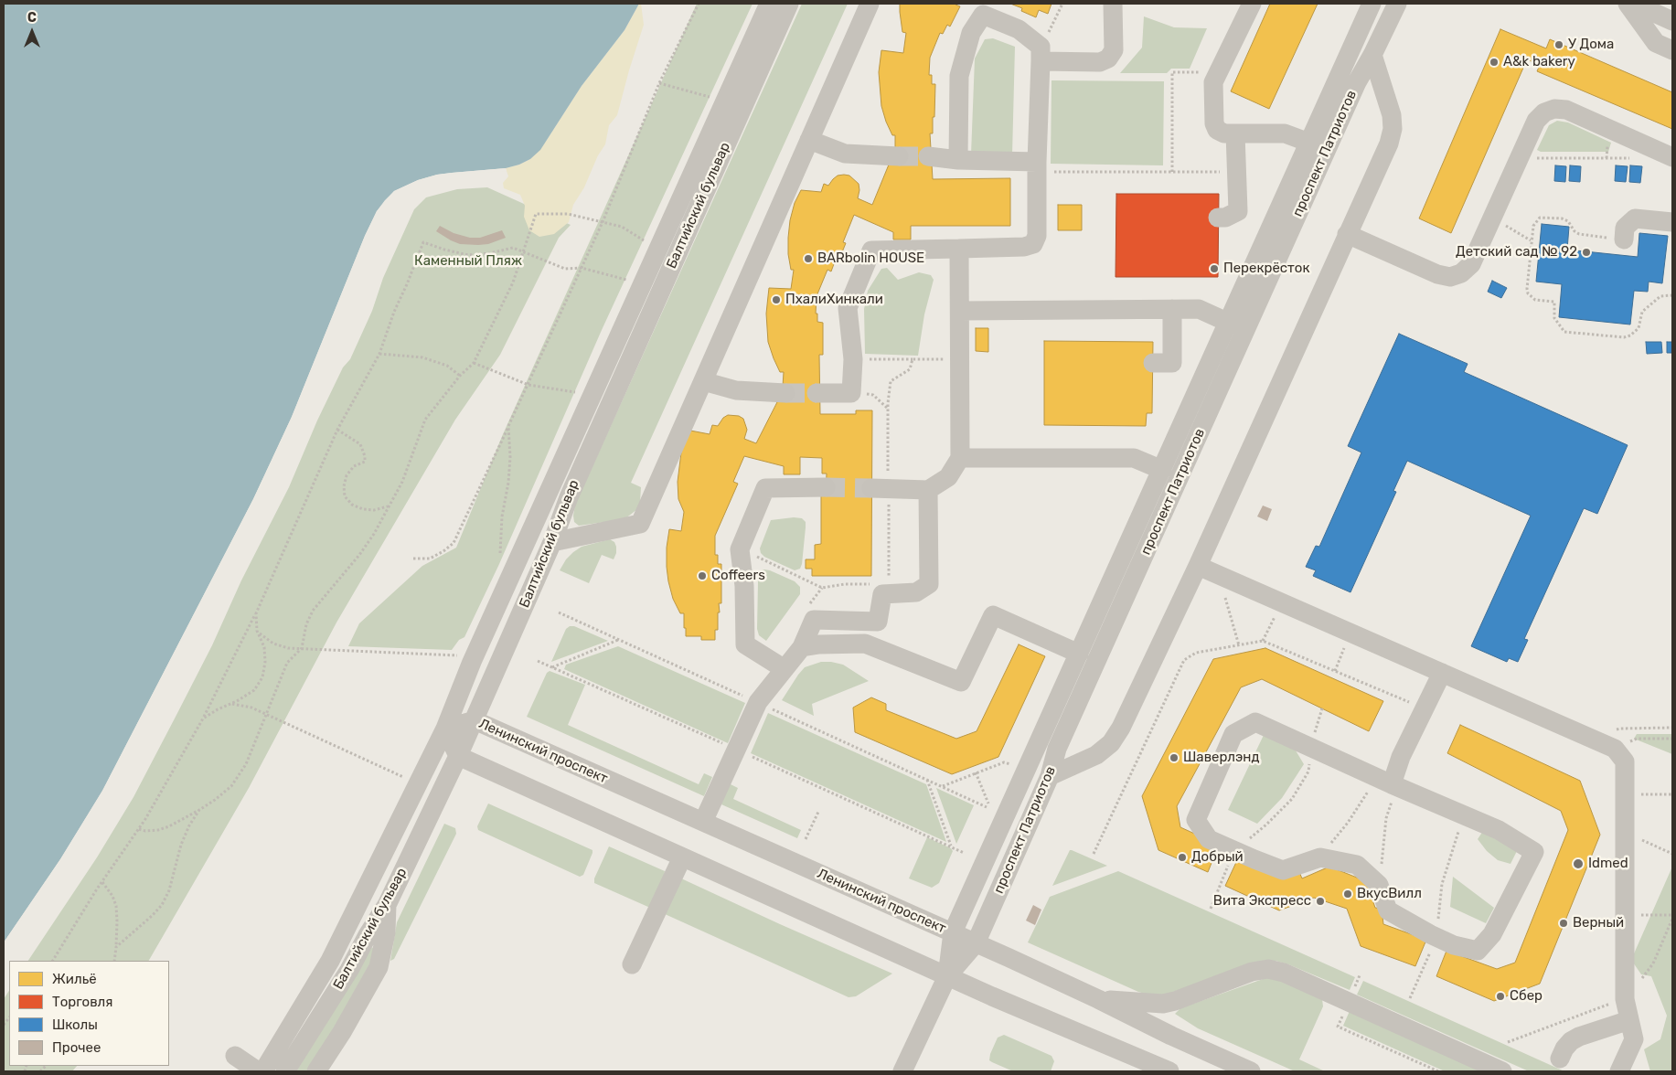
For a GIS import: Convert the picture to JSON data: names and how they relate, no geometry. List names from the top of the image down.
{
  "streets": {
    "street": ["проспект Патриотов", "Балтийский бульвар", "Ленинский проспект"]
  },
  "crossings": [
    ["проспект Патриотов", "Ленинский проспект"],
    ["Балтийский бульвар", "Ленинский проспект"]
  ],
  "parks": ["Каменный Пляж"],
  "places": [
    "У Дома",
    "A&k bakery",
    "Детский сад № 92",
    "BARbolin HOUSE",
    "Перекрёсток",
    "ПхалиХинкали",
    "Coffeers",
    "Шаверлэнд",
    "Добрый",
    "Idmed",
    "ВкусВилл",
    "Вита Экспресс",
    "Верный",
    "Сбер"
  ],
  "legend": [
    "Жильё",
    "Торговля",
    "Школы",
    "Прочее"
  ],
  "north": "top"
}
